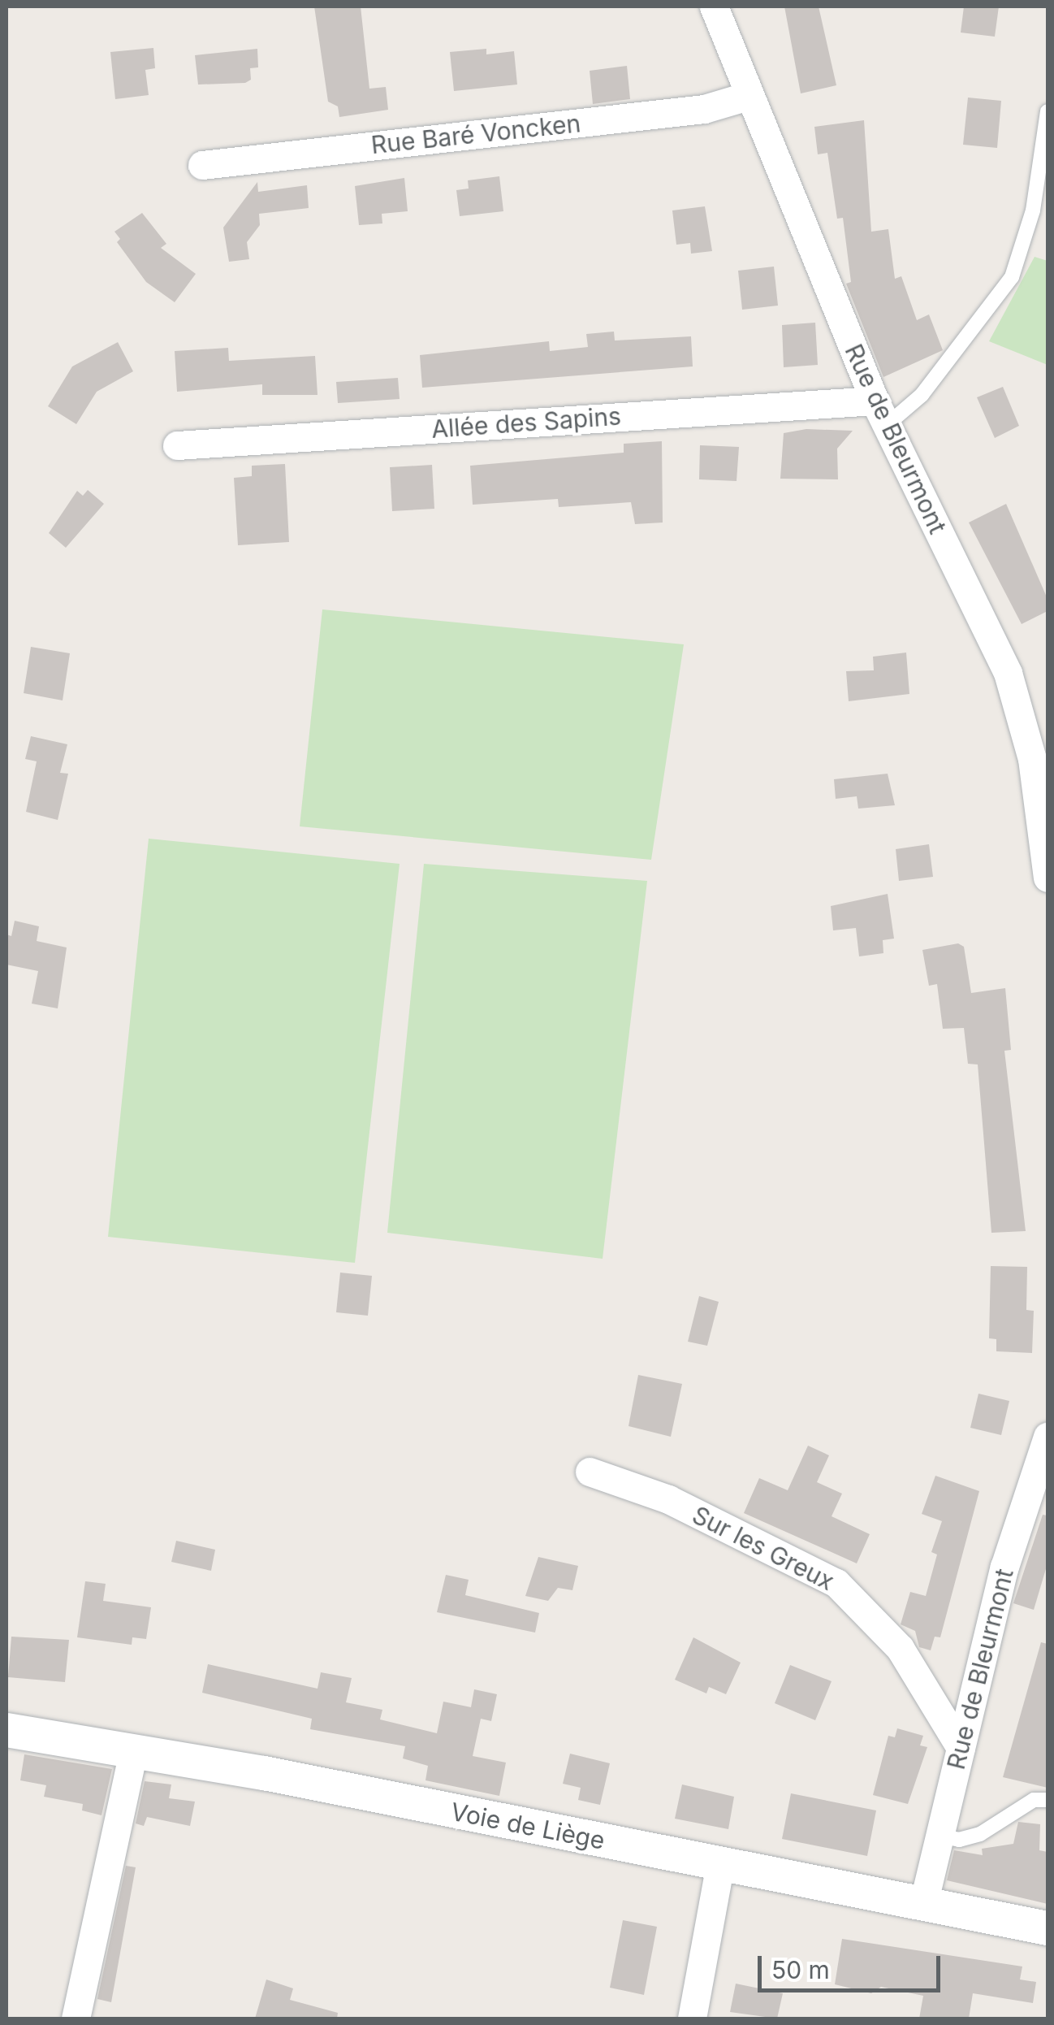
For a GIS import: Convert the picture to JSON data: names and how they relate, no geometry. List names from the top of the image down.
{
  "streets": {
    "street": [
      "Rue Baré Voncken",
      "Allée des Sapins",
      "Rue de Bleurmont",
      "Sur les Greux",
      "Voie de Liège"
    ]
  },
  "crossings": [
    ["Rue Baré Voncken", "Rue de Bleurmont"],
    ["Allée des Sapins", "Rue de Bleurmont"],
    ["Rue de Bleurmont", "Sur les Greux"],
    ["Rue de Bleurmont", "Voie de Liège"]
  ],
  "scale_bar": "50 m"
}
